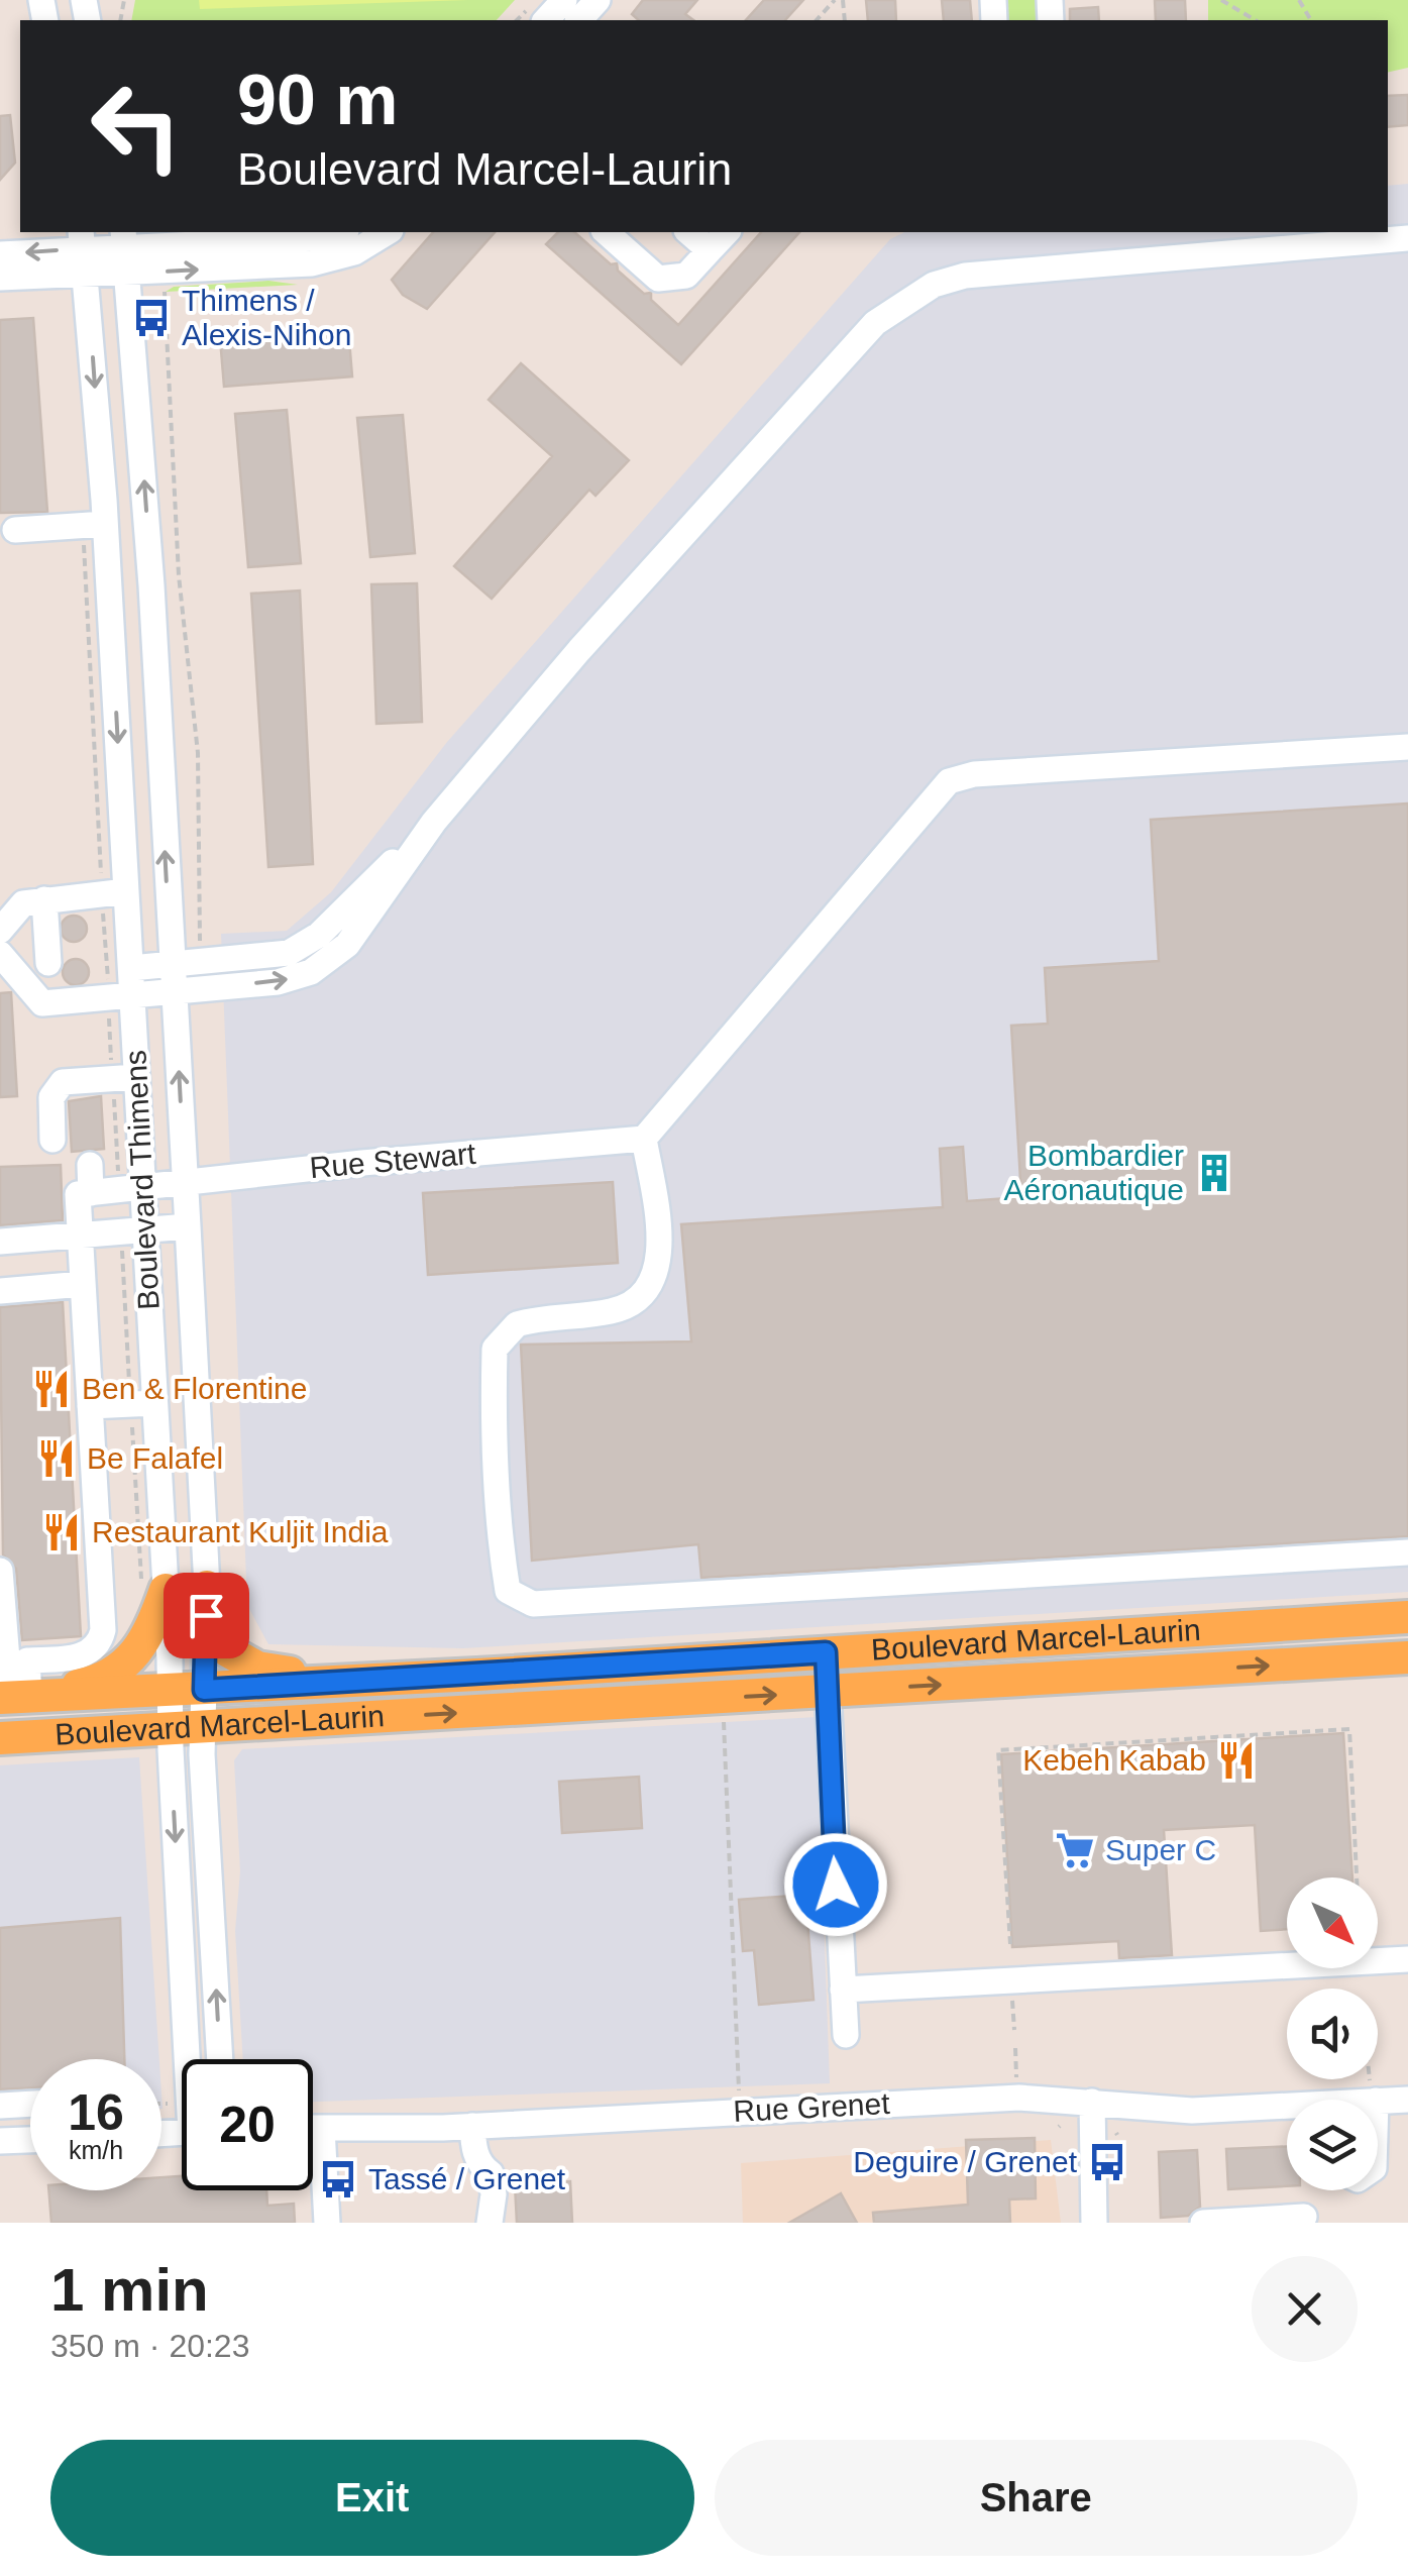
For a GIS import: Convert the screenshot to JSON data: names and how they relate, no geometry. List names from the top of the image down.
{
  "streets": {
    "main road": ["Boulevard Marcel-Laurin"],
    "street": ["Rue Stewart", "Boulevard Thimens", "Rue Grenet"]
  },
  "crossings": [
    ["Rue Stewart", "Boulevard Thimens"],
    ["Boulevard Thimens", "Boulevard Marcel-Laurin"]
  ],
  "places": {
    "bus stop": ["Thimens / Alexis-Nihon", "Deguire / Grenet", "Tassé / Grenet"],
    "building": ["Bombardier Aéronautique"],
    "restaurant": [
      "Ben & Florentine",
      "Be Falafel",
      "Restaurant Kuljit India",
      "Kebeh Kabab"
    ],
    "supermarket": ["Super C"]
  },
  "north": "bottom right",
  "page": {
    "turn": ["90 m", "Boulevard Marcel-Laurin"],
    "speed": "16 km/h",
    "limit": "20",
    "heading": ["1 min", "350 m · 20:23"],
    "buttons": ["Exit", "Share"]
  }
}
